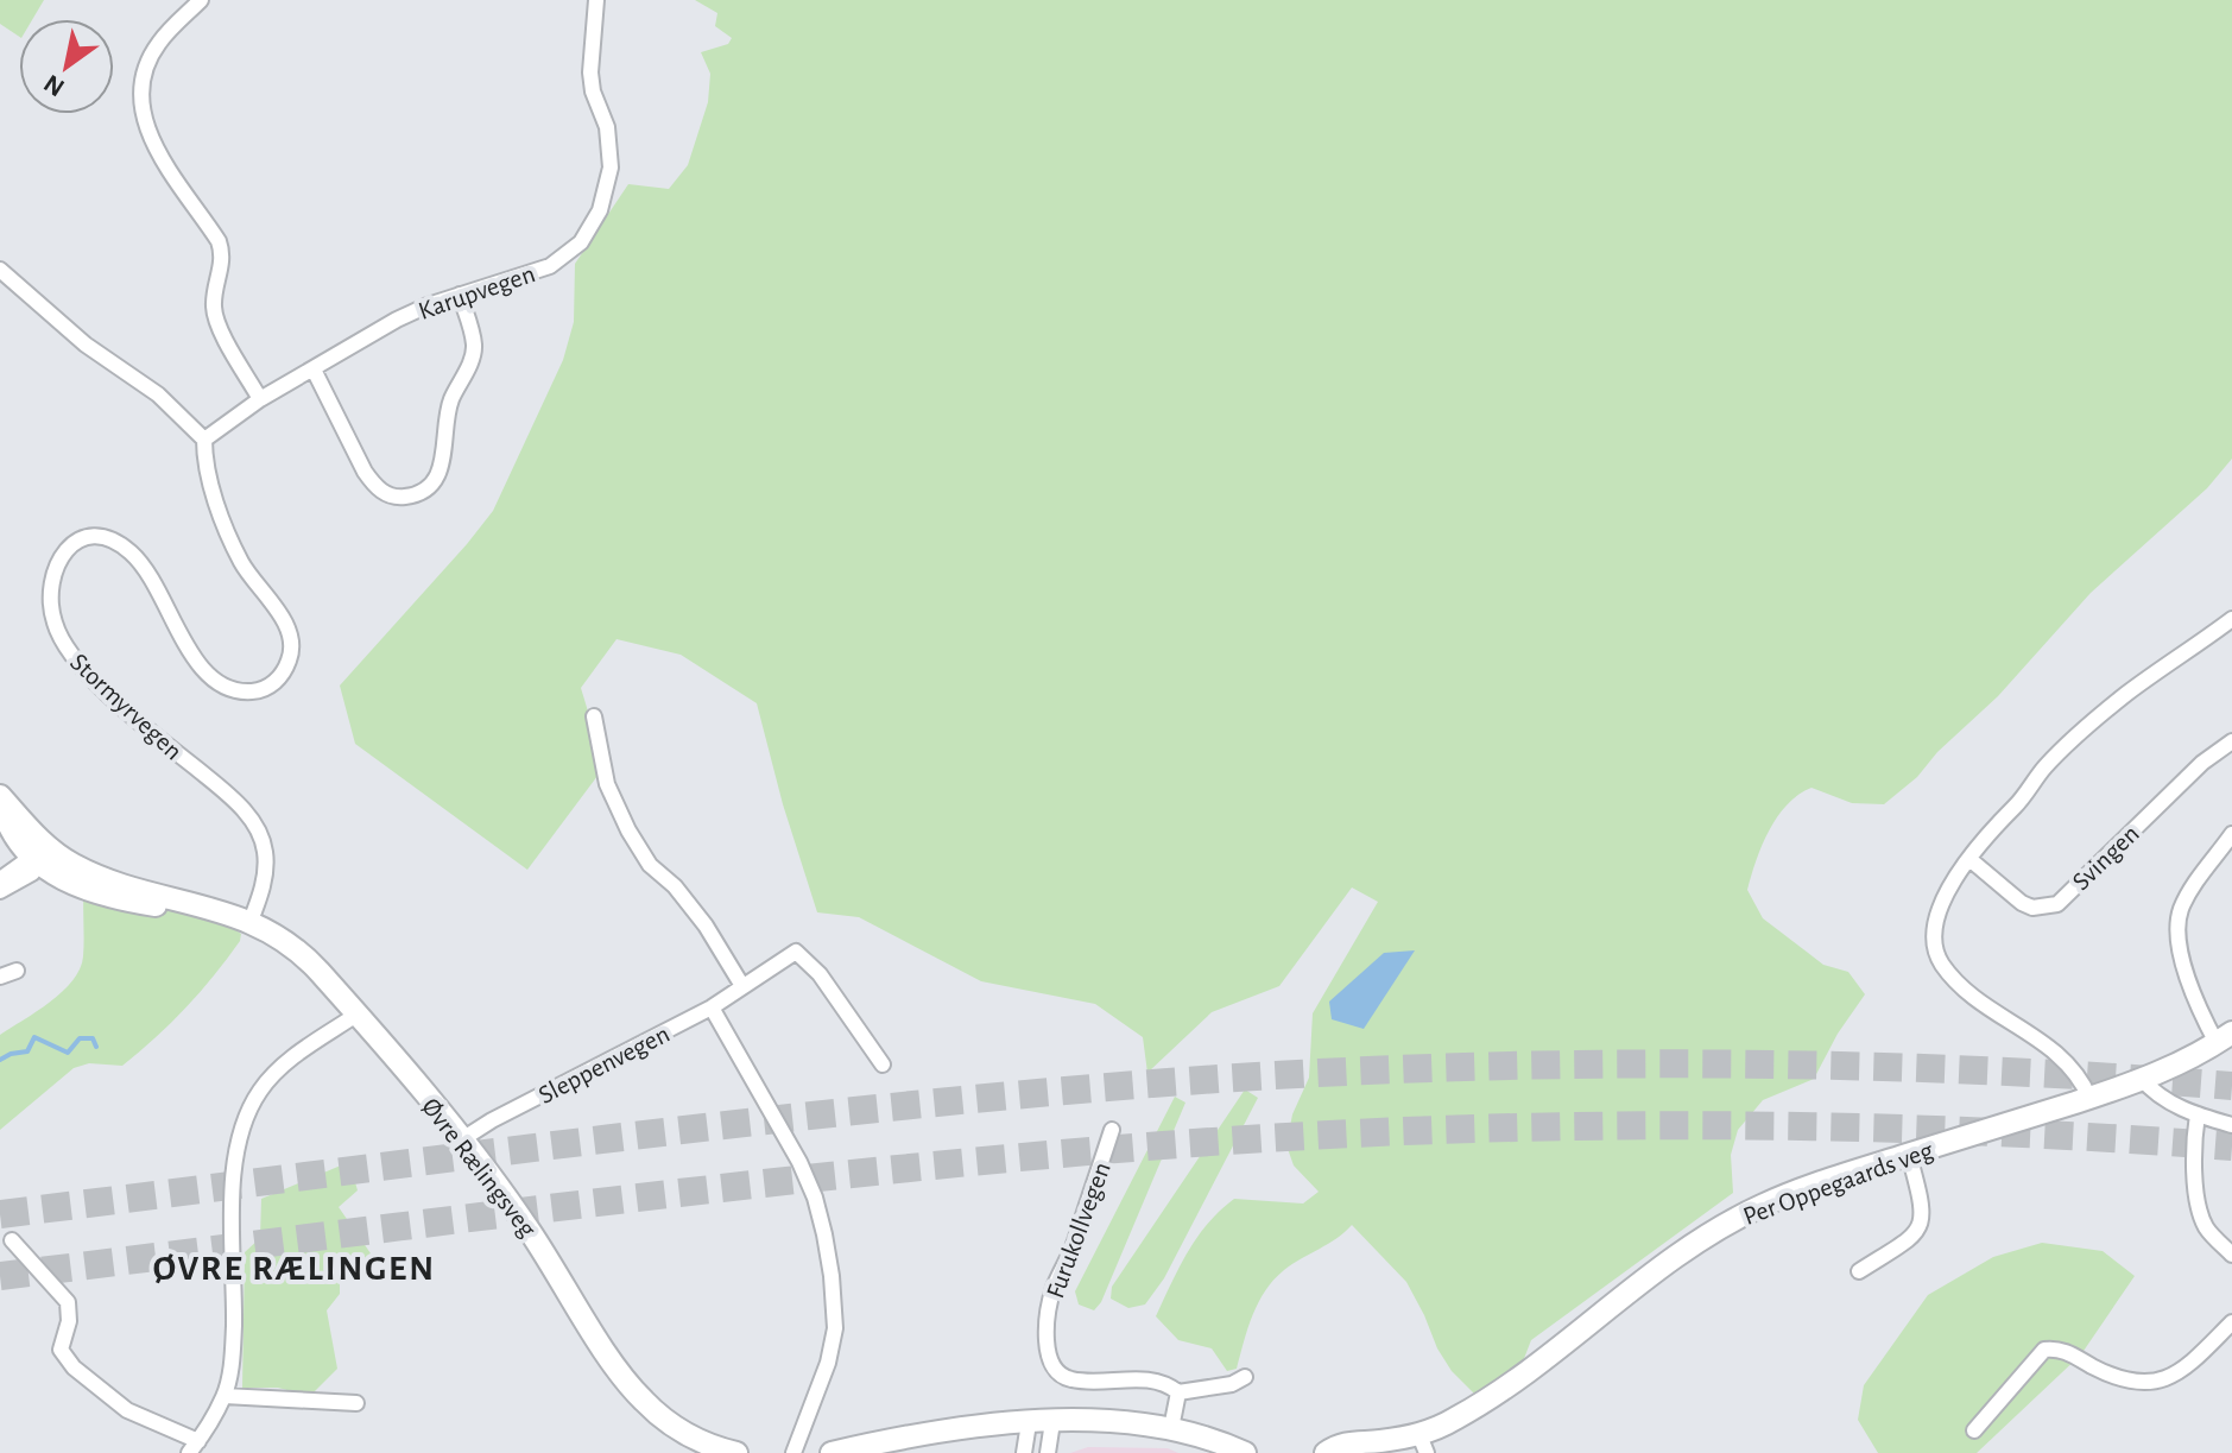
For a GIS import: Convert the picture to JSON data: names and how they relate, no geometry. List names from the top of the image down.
{
  "streets": {
    "main road": ["Øvre Rælingsveg", "Per Oppegaards veg"],
    "street": [
      "Karupvegen",
      "Stormyrvegen",
      "Svingen",
      "Sleppenvegen",
      "Furukollvegen"
    ]
  },
  "crossings": [
    ["Karupvegen", "Stormyrvegen"],
    ["Stormyrvegen", "Øvre Rælingsveg"],
    ["Sleppenvegen", "Øvre Rælingsveg"]
  ],
  "districts": ["ØVRE RÆLINGEN"],
  "north": "bottom left"
}
